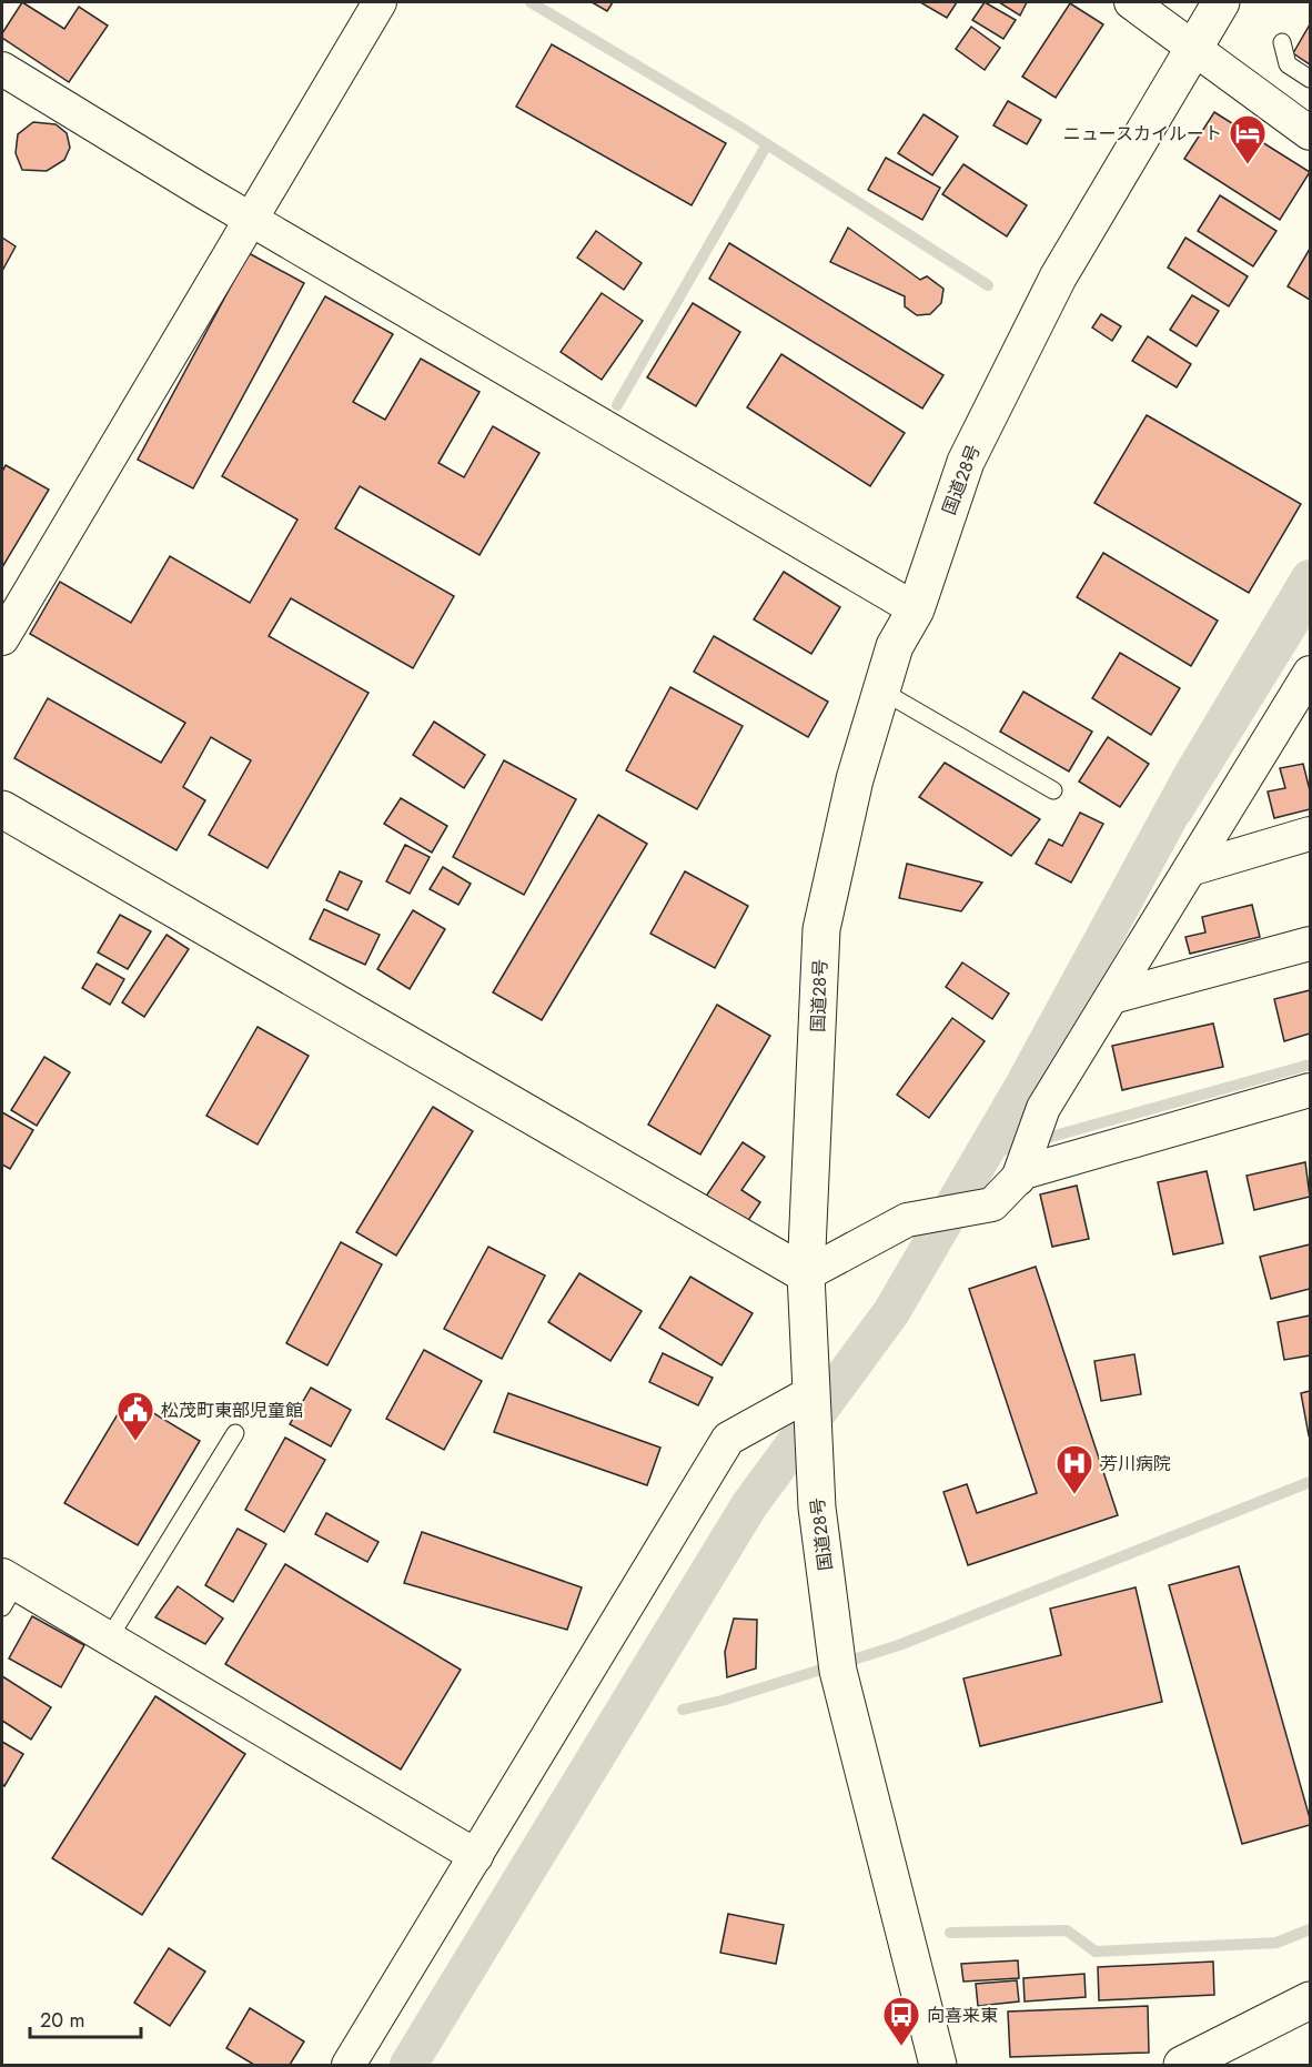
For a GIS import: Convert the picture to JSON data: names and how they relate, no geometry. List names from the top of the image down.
{
  "streets": {
    "main road": ["国道28号"]
  },
  "places": {
    "hotel": ["ニュースカイルート"],
    "public building": ["松茂町東部児童館"],
    "hospital": ["芳川病院"],
    "bus stop": ["向喜来東"]
  },
  "scale_bar": "20 m"
}
